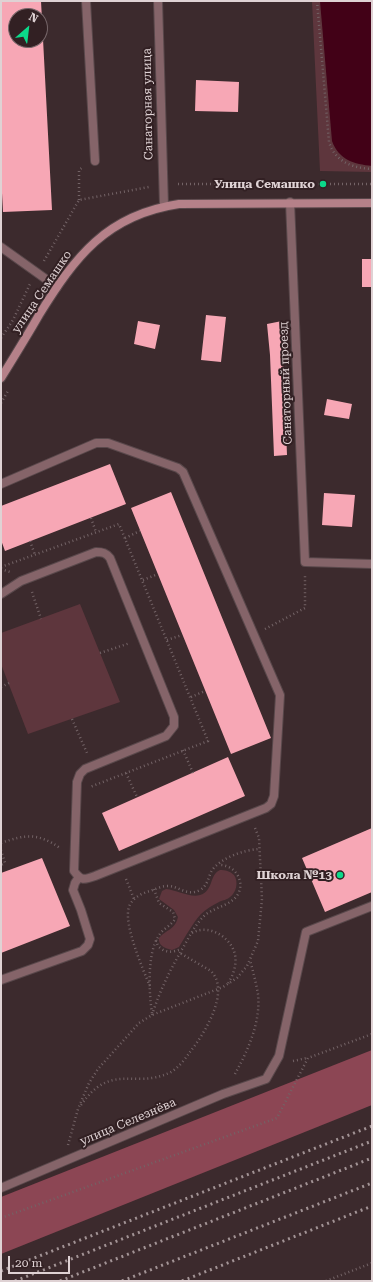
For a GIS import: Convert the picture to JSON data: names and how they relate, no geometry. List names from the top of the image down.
{
  "streets": {
    "main road": ["улица Семашко"],
    "street": ["Санаторная улица", "Санаторный проезд", "улица Селезнёва"]
  },
  "crossings": [
    ["Санаторная улица", "улица Семашко"],
    ["улица Семашко", "Санаторный проезд"]
  ],
  "places": ["Улица Семашко", "Школа №13"],
  "scale_bar": "20 m",
  "north": "top right"
}
